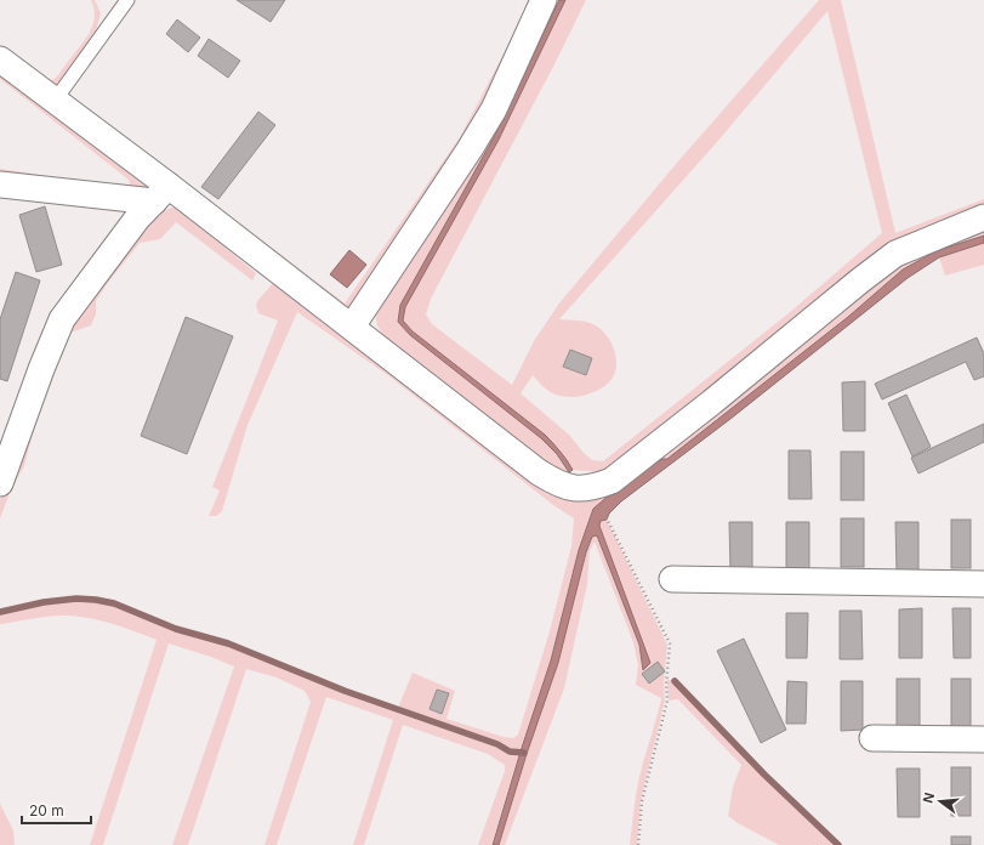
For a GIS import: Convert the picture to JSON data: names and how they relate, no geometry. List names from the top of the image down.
{
  "scale_bar": "20 m",
  "north": "left"
}
